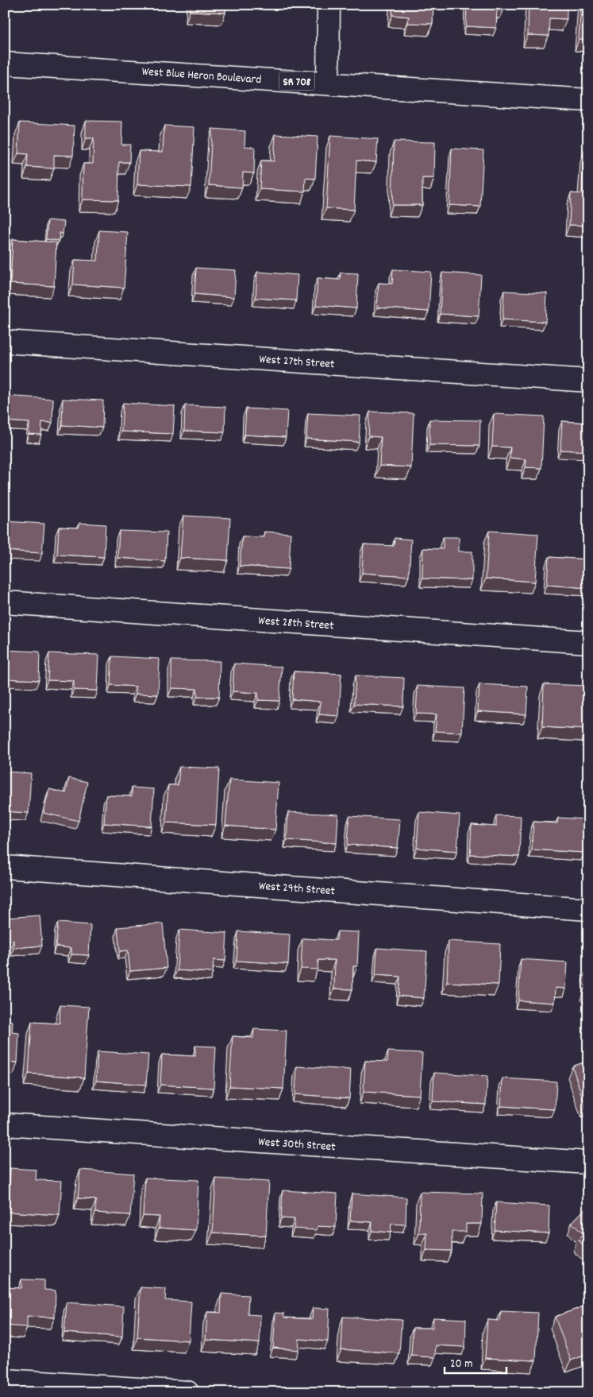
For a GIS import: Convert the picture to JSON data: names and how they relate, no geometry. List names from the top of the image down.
{
  "streets": {
    "street": [
      "West Blue Heron Boulevard",
      "SR 708",
      "West 27th Street",
      "West 28th Street",
      "West 29th Street",
      "West 30th Street"
    ]
  },
  "scale_bar": "20 m"
}
